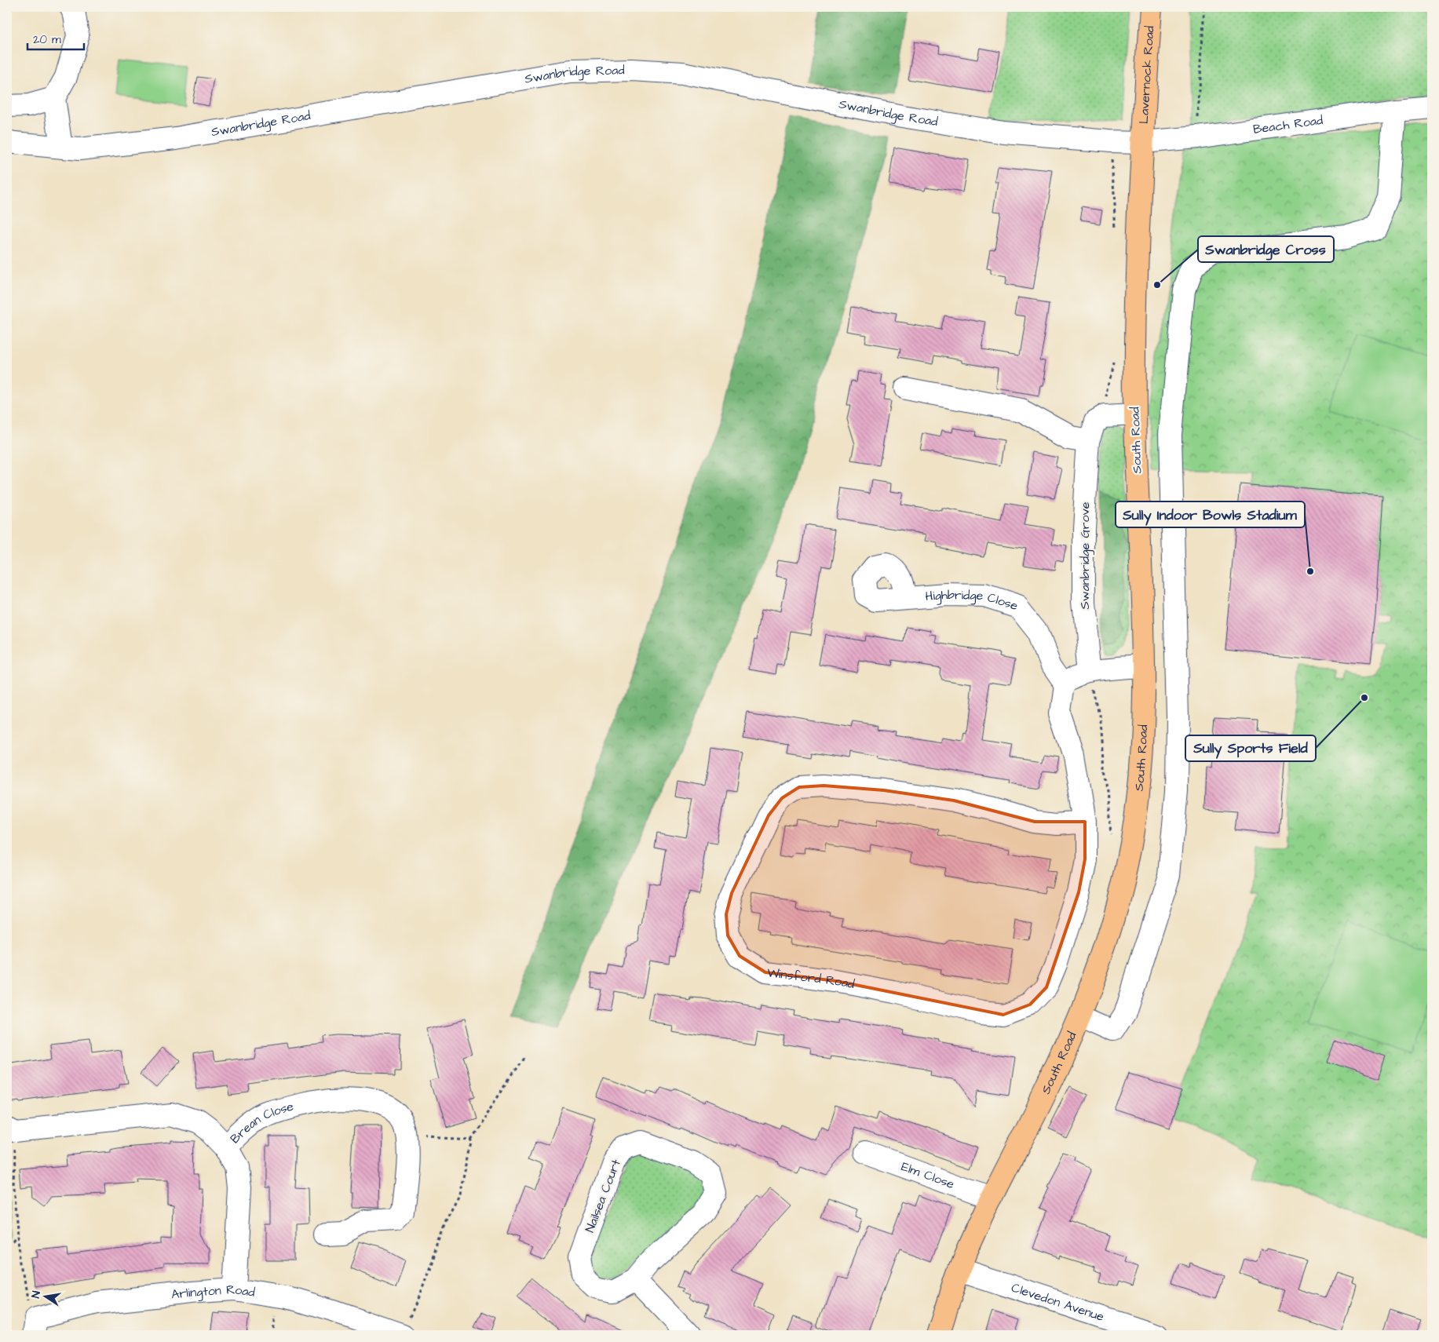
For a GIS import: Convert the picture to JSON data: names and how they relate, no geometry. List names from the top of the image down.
{
  "streets": {
    "main road": ["Lavernock Road", "South Road"],
    "street": [
      "Swanbridge Road",
      "Beach Road",
      "Swanbridge Grove",
      "Highbridge Close",
      "Winsford Road",
      "Brean Close",
      "Elm Close",
      "Nailsea Court",
      "Arlington Road",
      "Clevedon Avenue"
    ]
  },
  "crossings": [
    ["Swanbridge Road", "Lavernock Road"],
    ["Swanbridge Road", "Beach Road"],
    ["Swanbridge Road", "South Road"],
    ["Lavernock Road", "Beach Road"],
    ["Lavernock Road", "South Road"],
    ["Beach Road", "South Road"],
    ["South Road", "Swanbridge Grove"],
    ["South Road", "Elm Close"],
    ["South Road", "Clevedon Avenue"],
    ["Highbridge Close", "Winsford Road"]
  ],
  "places": ["Swanbridge Cross", "Sully Indoor Bowls Stadium", "Sully Sports Field"],
  "scale_bar": "20 m",
  "north": "left"
}
